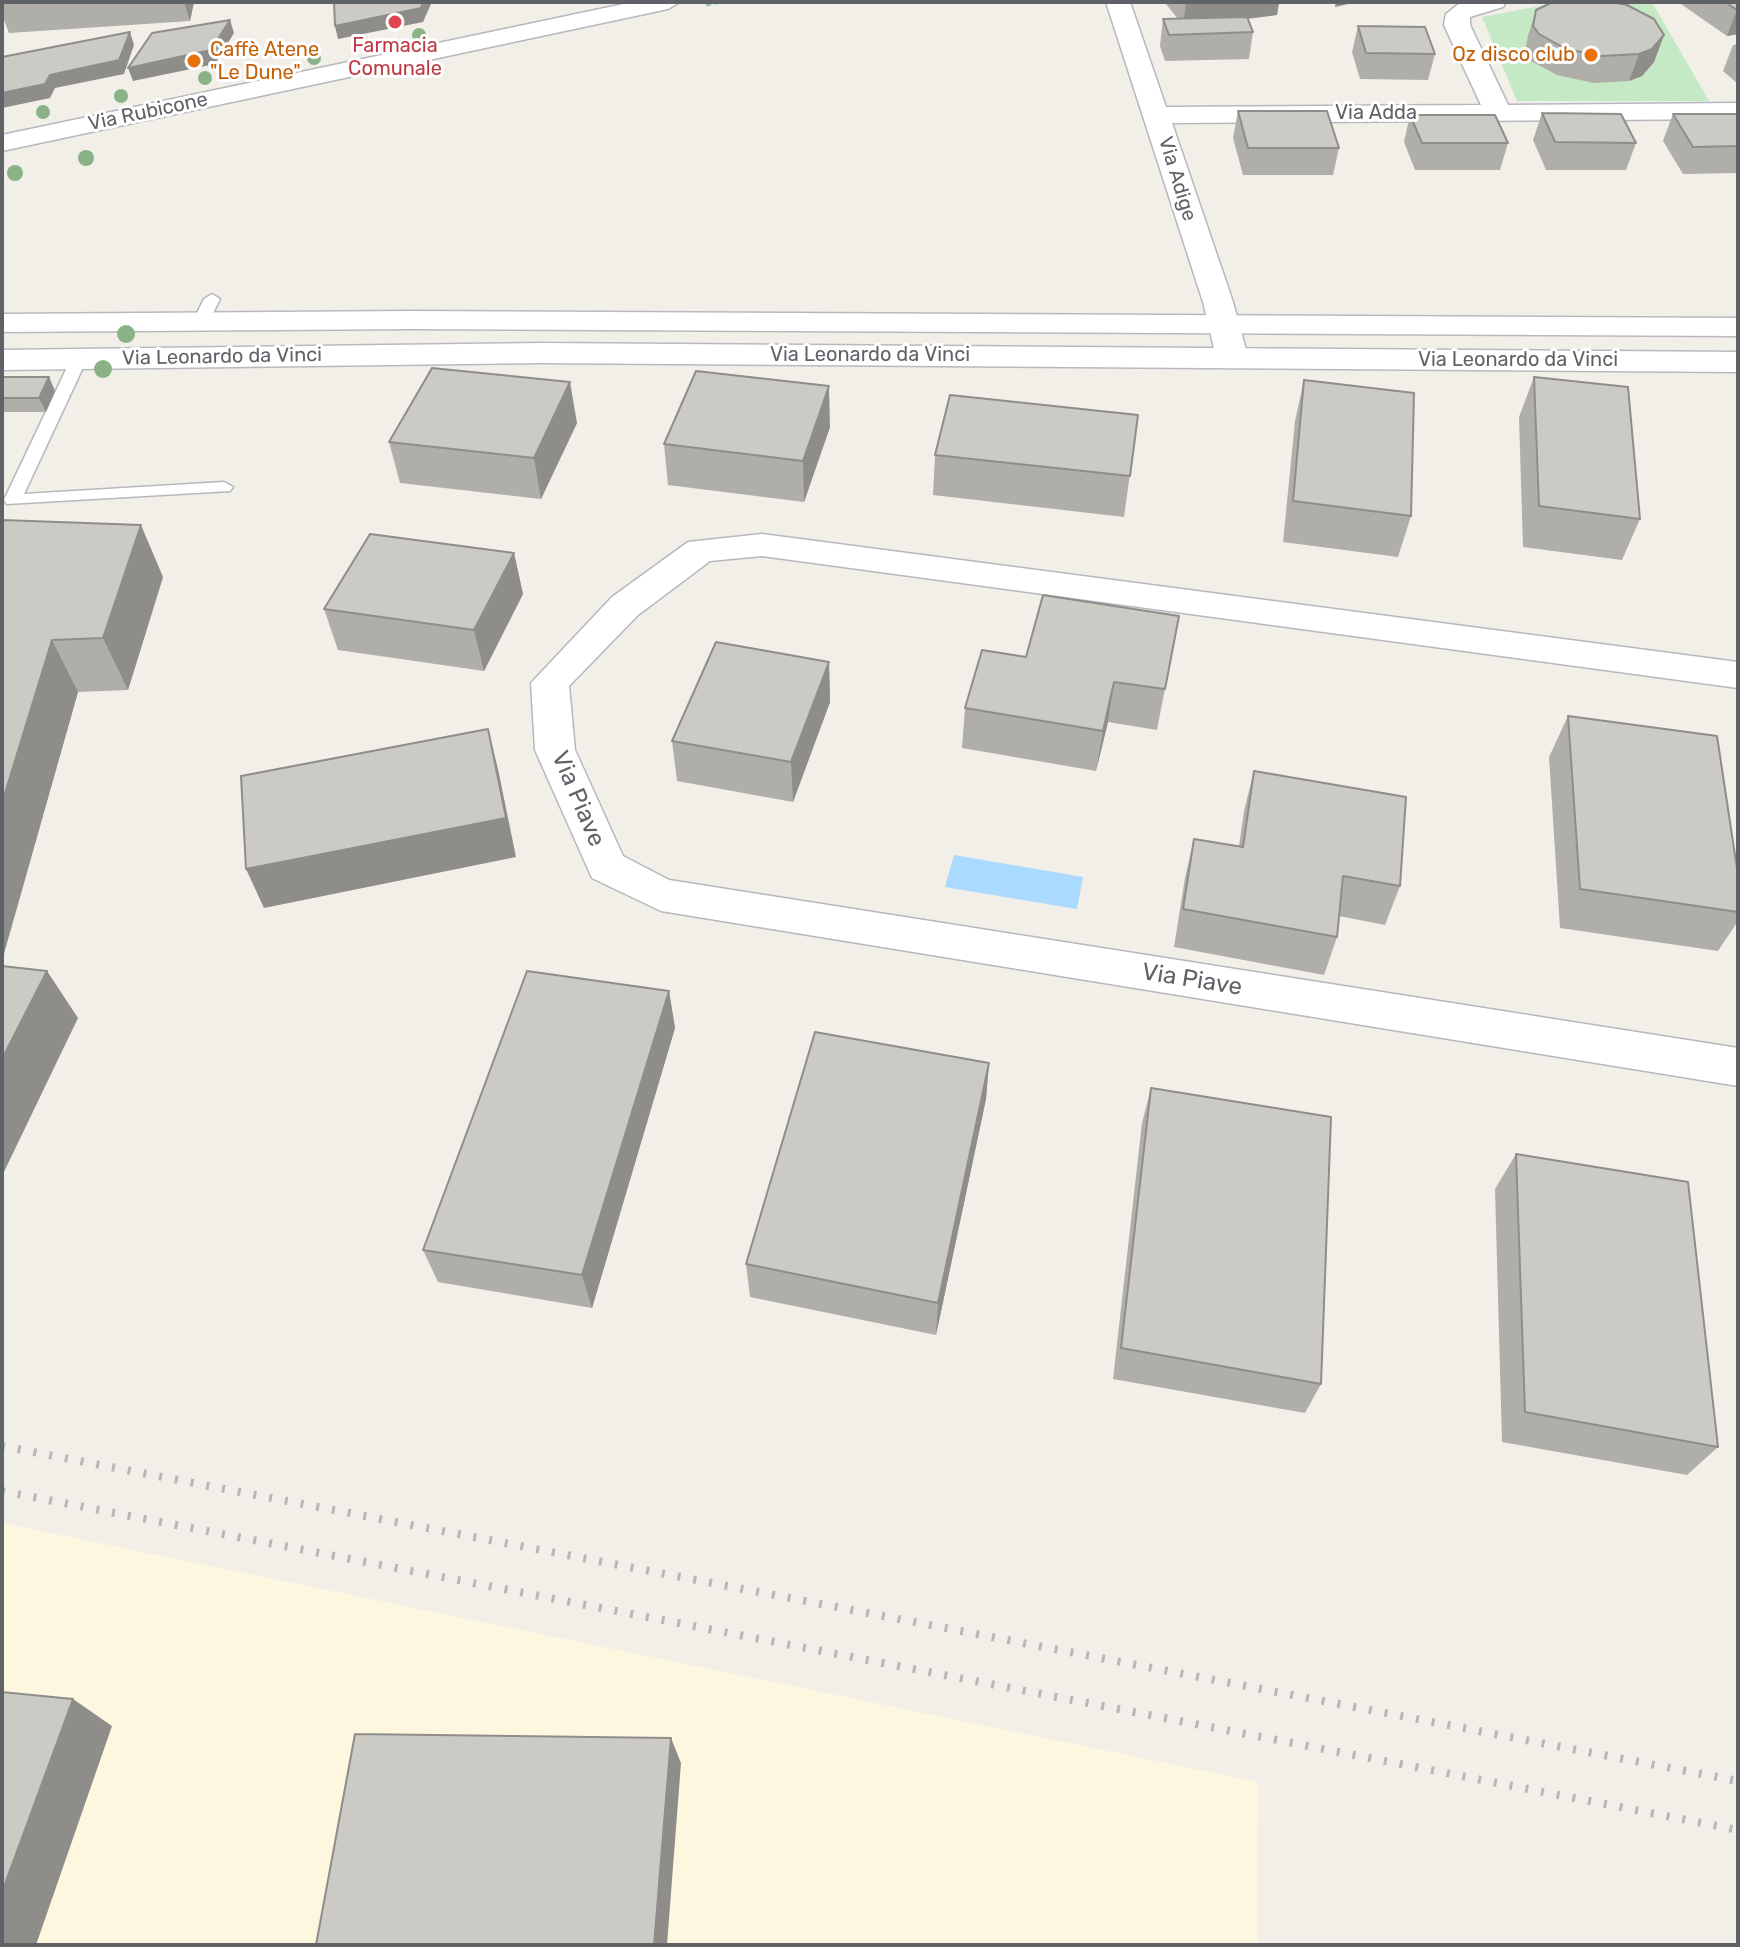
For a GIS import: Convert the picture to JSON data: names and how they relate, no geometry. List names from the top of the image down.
{
  "streets": {
    "street": [
      "Via Rubicone",
      "Via Adda",
      "Via Adige",
      "Via Leonardo da Vinci",
      "Via Piave"
    ]
  },
  "crossings": [
    ["Via Adda", "Via Adige"],
    ["Via Adige", "Via Leonardo da Vinci"]
  ],
  "places": ["Farmacia Comunale", "Oz disco club", "Caffè Atene \"Le Dune\""]
}
